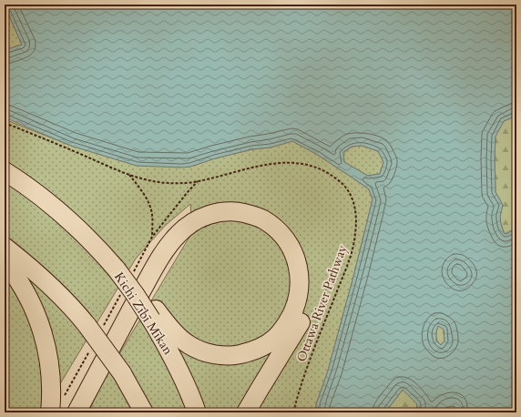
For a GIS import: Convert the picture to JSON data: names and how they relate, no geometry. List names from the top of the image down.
{
  "streets": {
    "highway": ["Kichi Zībī Mīkan"],
    "path": ["Ottawa River Pathway"]
  }
}
